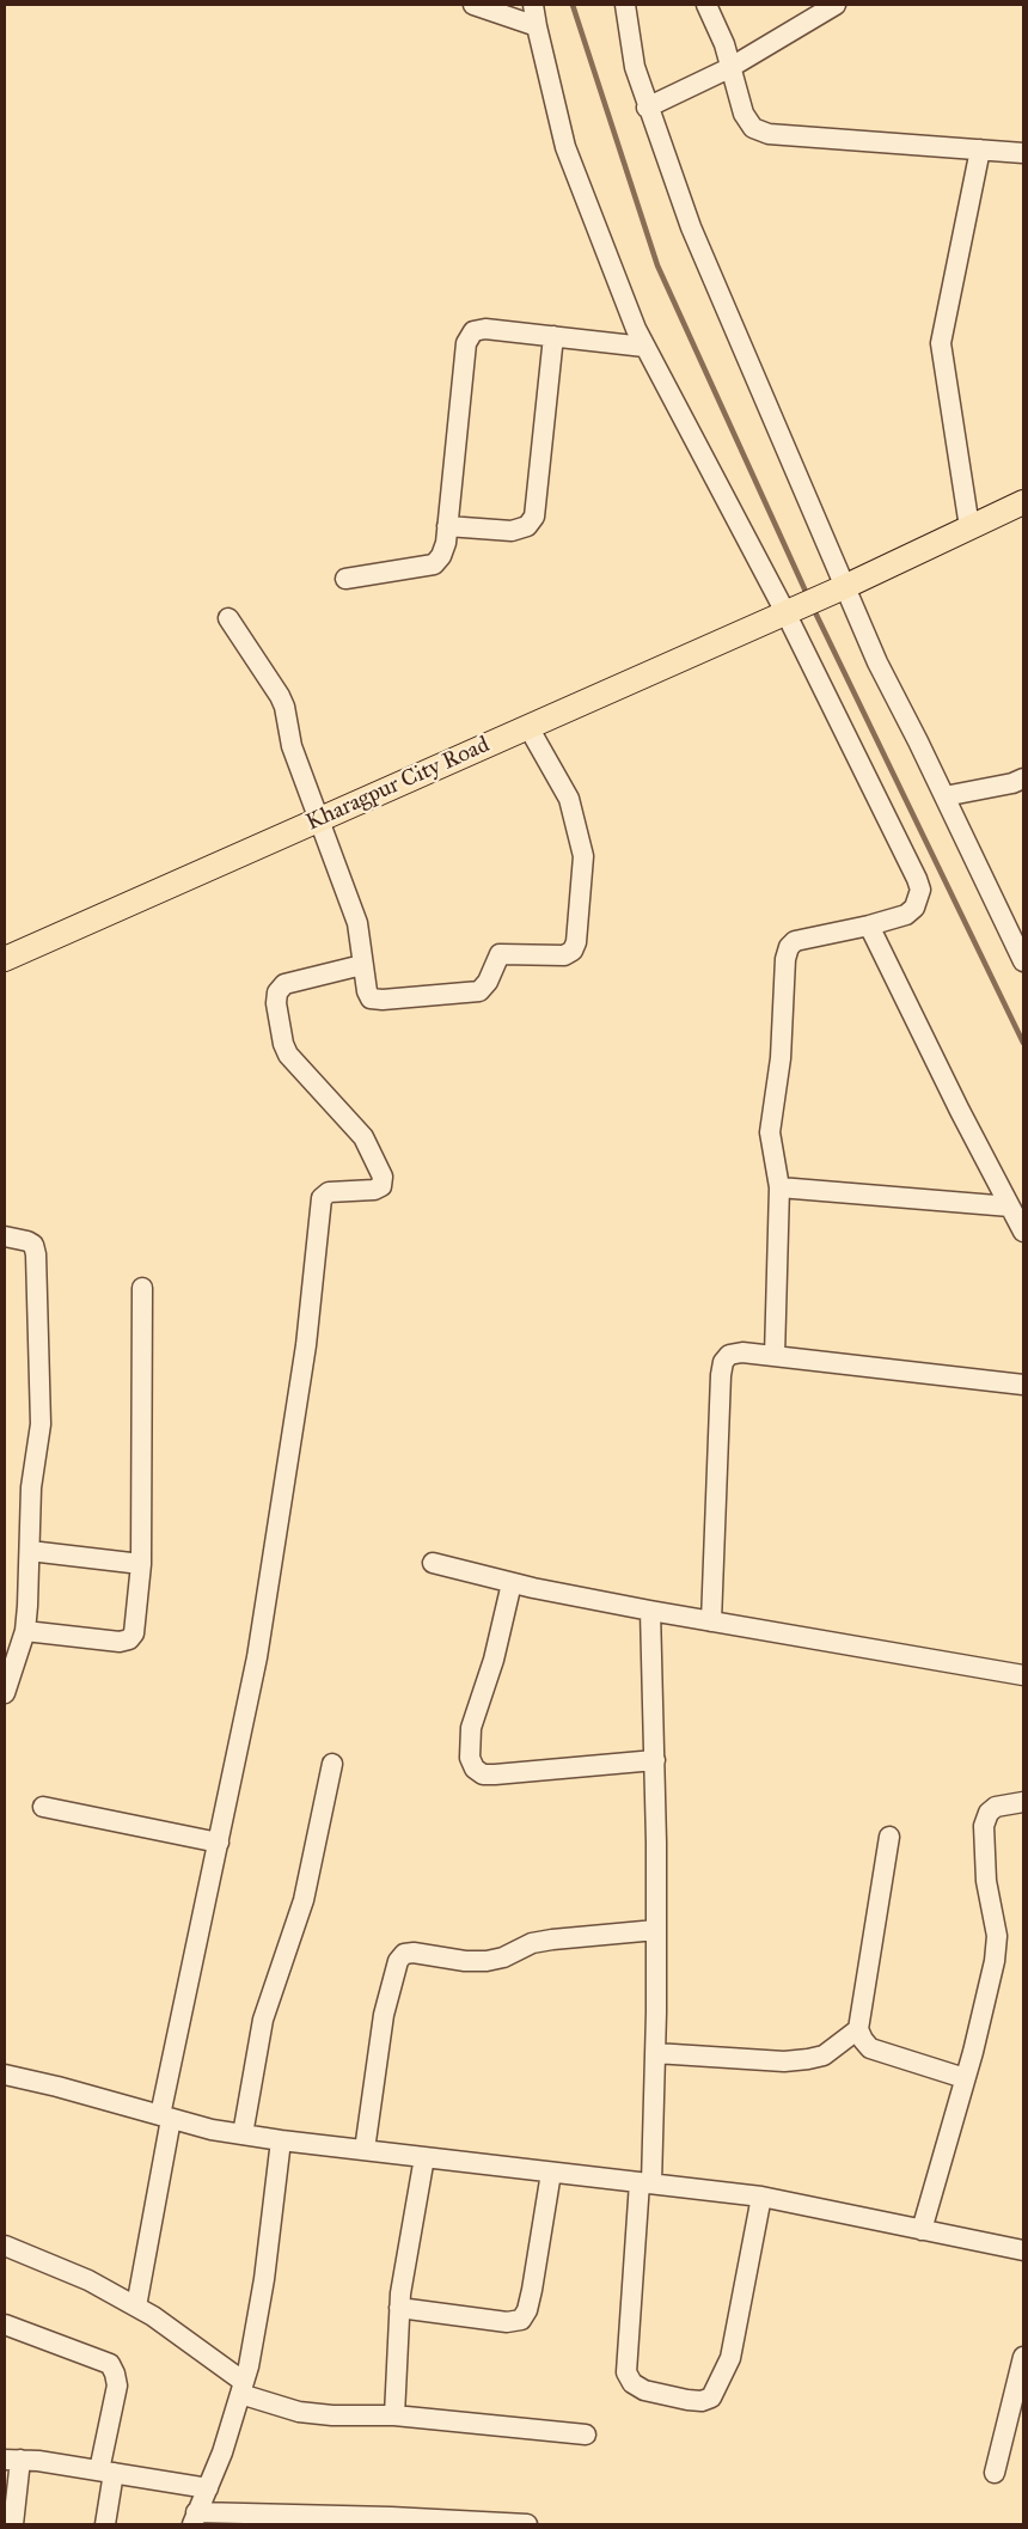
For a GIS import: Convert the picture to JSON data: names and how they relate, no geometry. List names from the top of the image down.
{
  "streets": {
    "main road": ["Kharagpur City Road"]
  }
}
